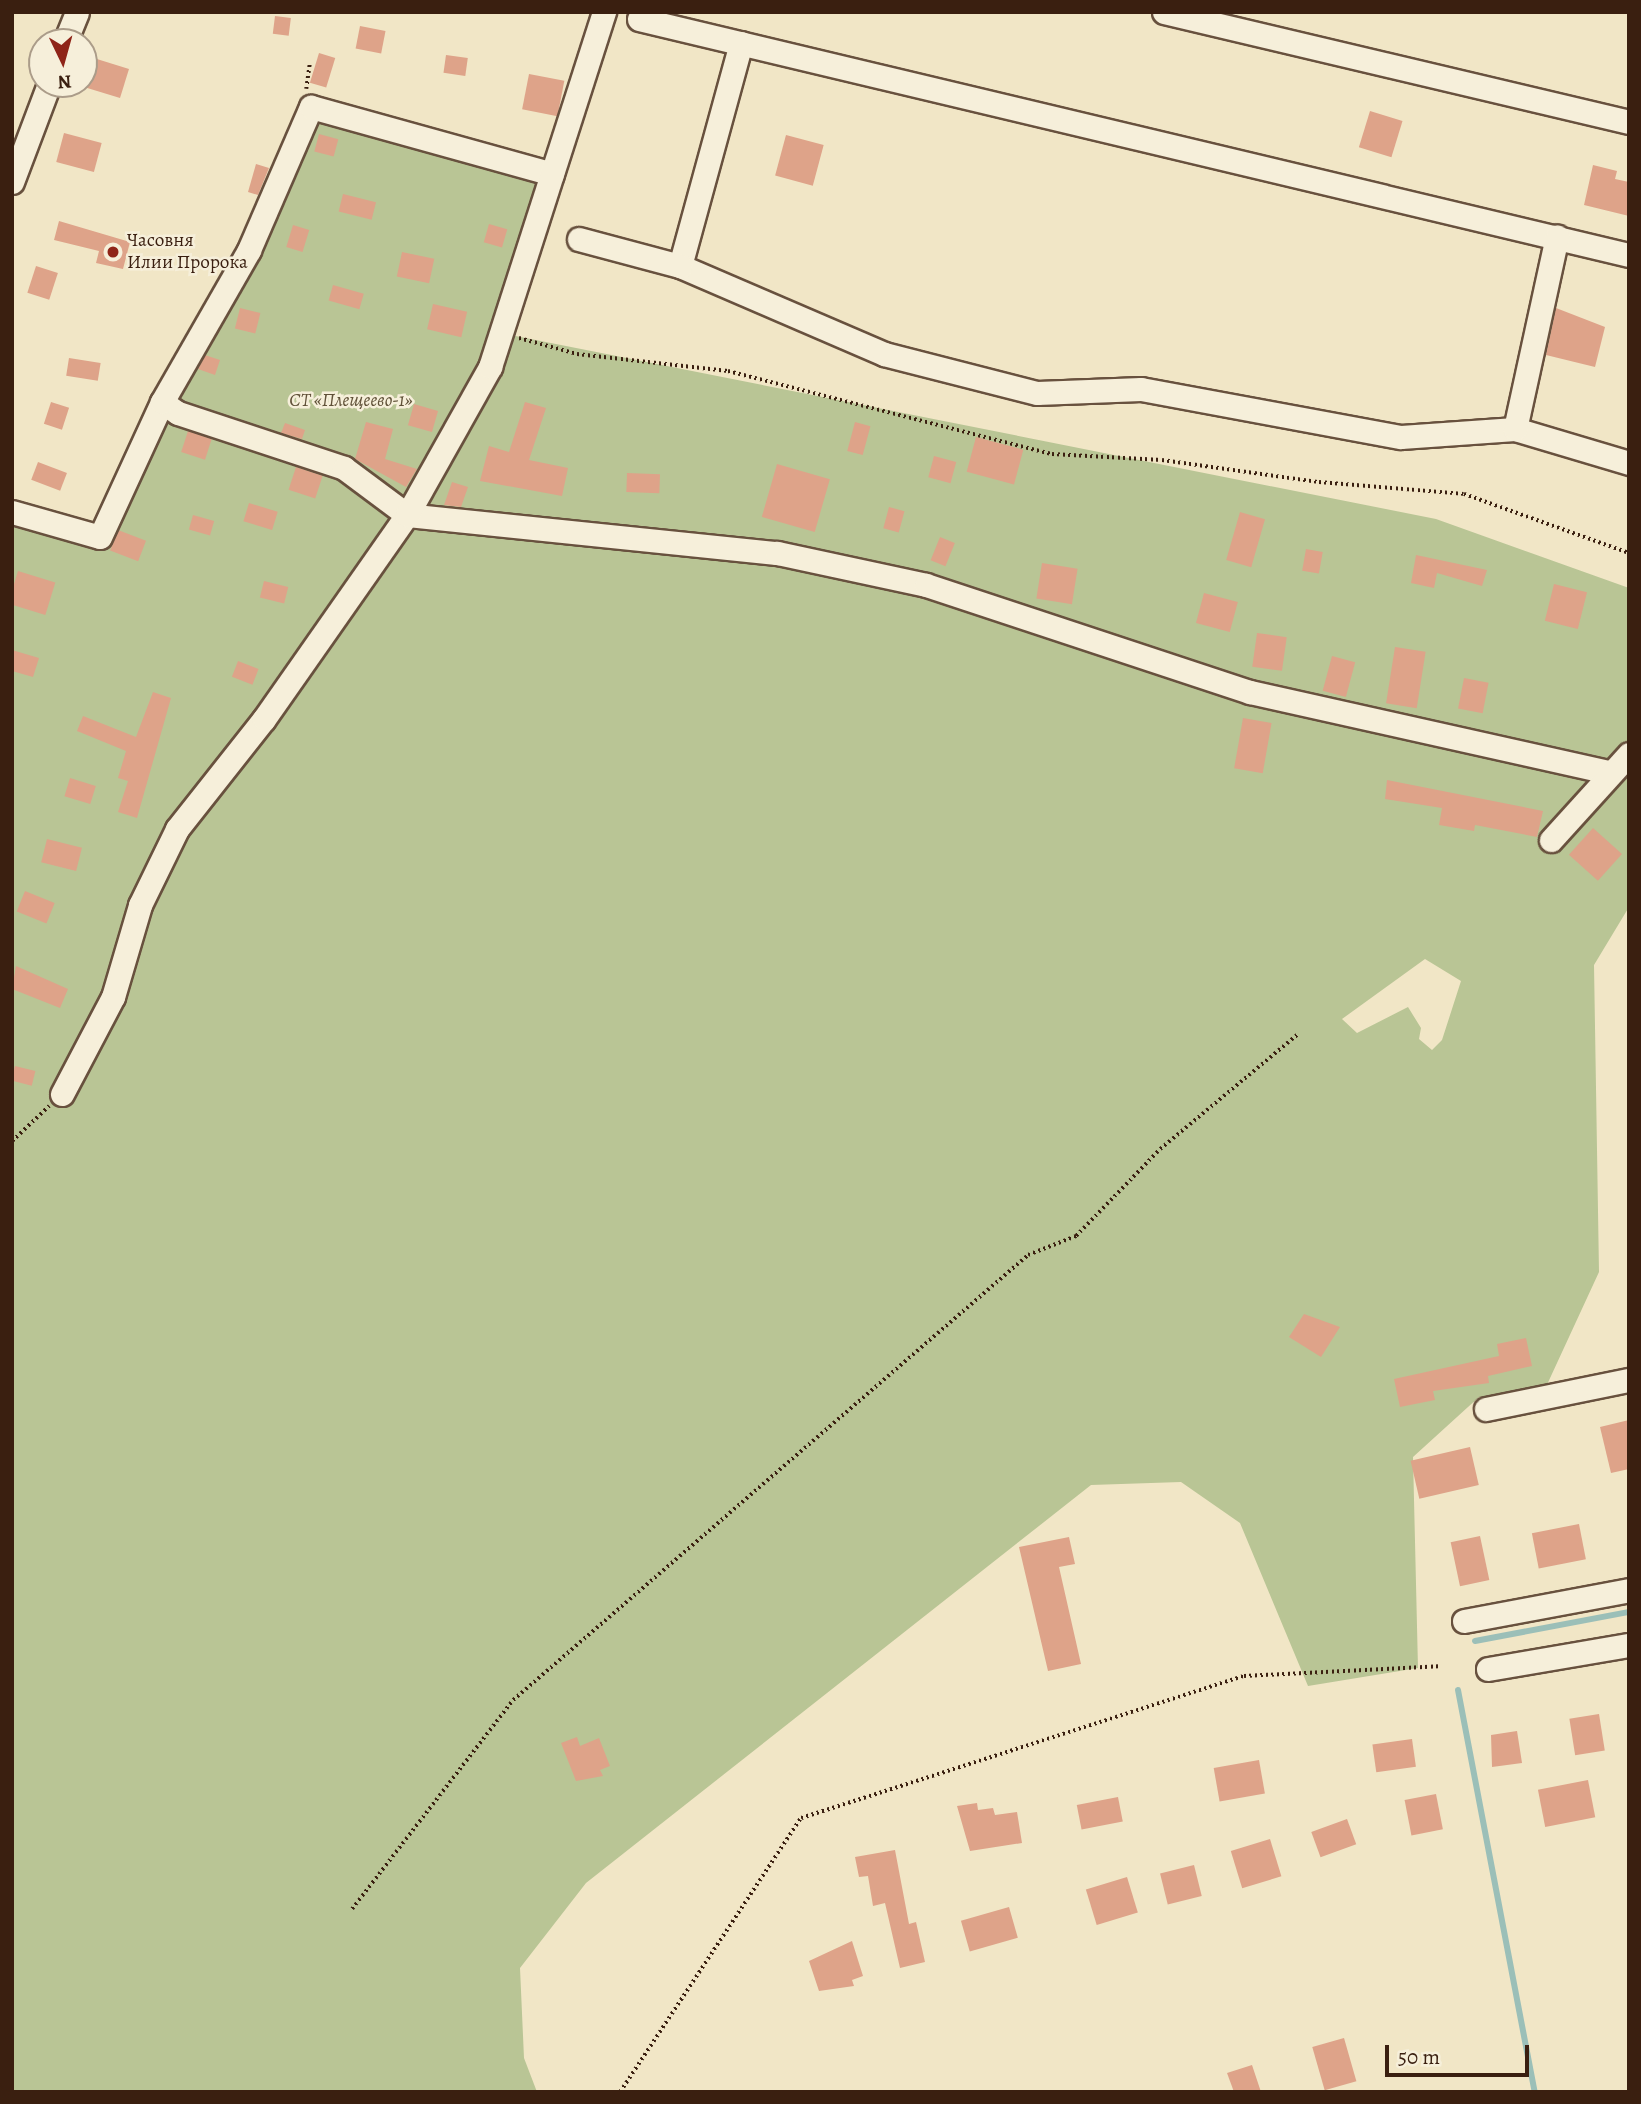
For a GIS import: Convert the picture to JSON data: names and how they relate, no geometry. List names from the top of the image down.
{
  "parks": ["СТ «Плещеево-1»"],
  "places": ["Часовня Илии Пророка"],
  "scale_bar": "50 m",
  "north": "bottom"
}
